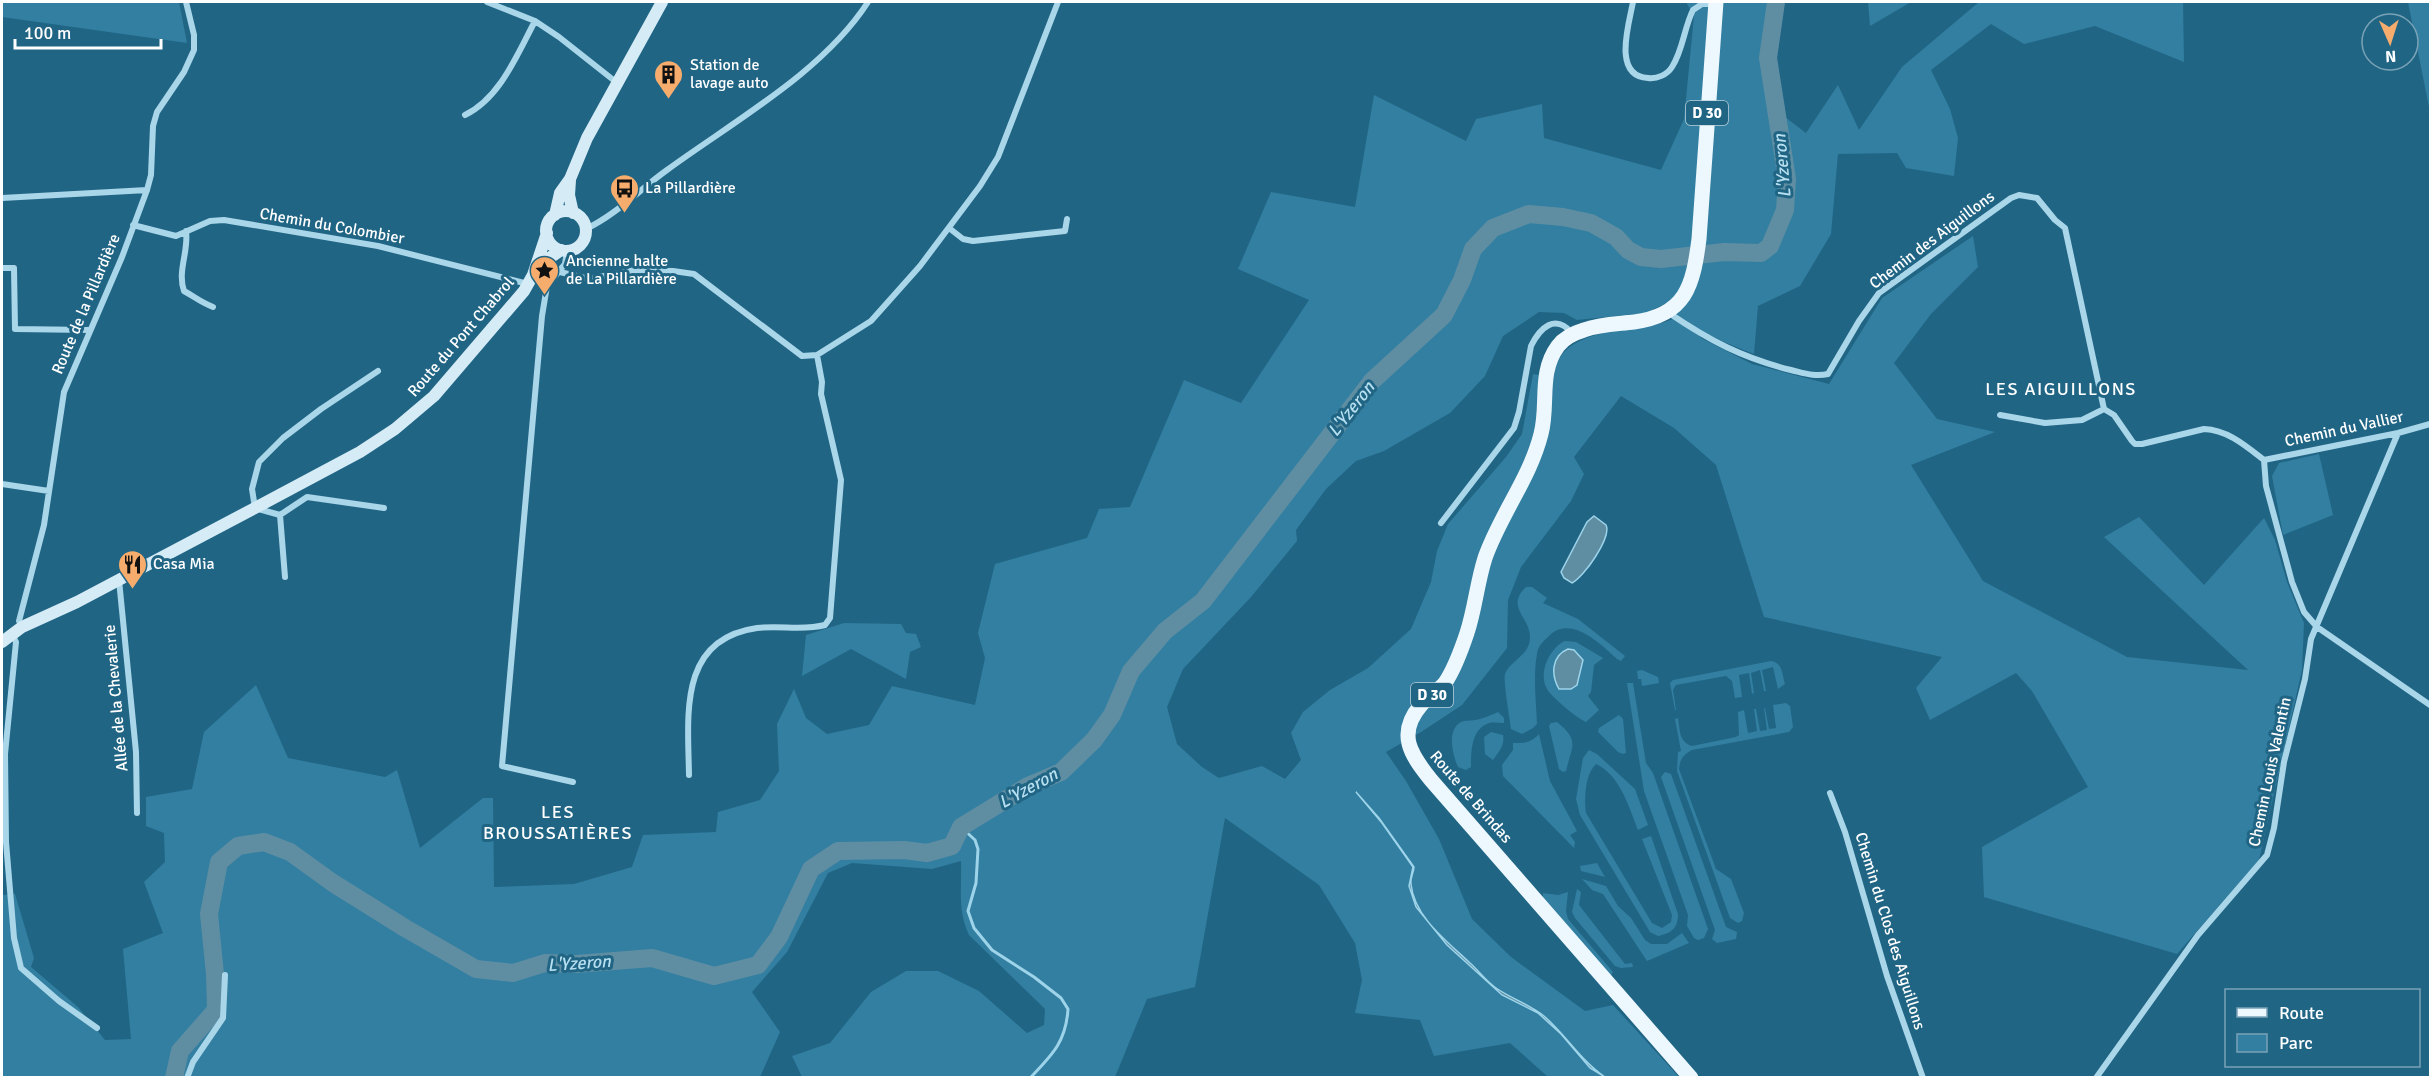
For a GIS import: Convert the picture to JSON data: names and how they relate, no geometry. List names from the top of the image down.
{
  "streets": {
    "main road": ["D 30", "Route du Pont Chabrol", "Route de Brindas"],
    "street": [
      "Chemin du Colombier",
      "Chemin des Aiguillons",
      "Route de la Pillardière",
      "Chemin du Vallier",
      "Allée de la Chevalerie",
      "Chemin Louis Valentin",
      "Chemin du Clos des Aiguillons"
    ]
  },
  "crossings": [
    ["D 30", "Chemin des Aiguillons"],
    ["D 30", "Route de Brindas"],
    ["Chemin du Colombier", "Route de la Pillardière"],
    ["Chemin du Colombier", "Route du Pont Chabrol"],
    ["Chemin des Aiguillons", "Route de Brindas"],
    ["Route de la Pillardière", "Route du Pont Chabrol"],
    ["Route du Pont Chabrol", "Allée de la Chevalerie"],
    ["Chemin du Vallier", "Chemin Louis Valentin"]
  ],
  "districts": ["LES AIGUILLONS", "LES BROUSSATIÈRES"],
  "water": ["L'Yzeron"],
  "places": {
    "building": ["Station de lavage auto"],
    "bus stop": ["La Pillardière"],
    "place": ["Ancienne halte de La Pillardière"],
    "restaurant": ["Casa Mia"]
  },
  "legend": ["Route", "Parc"],
  "scale_bar": "100 m",
  "north": "bottom"
}
